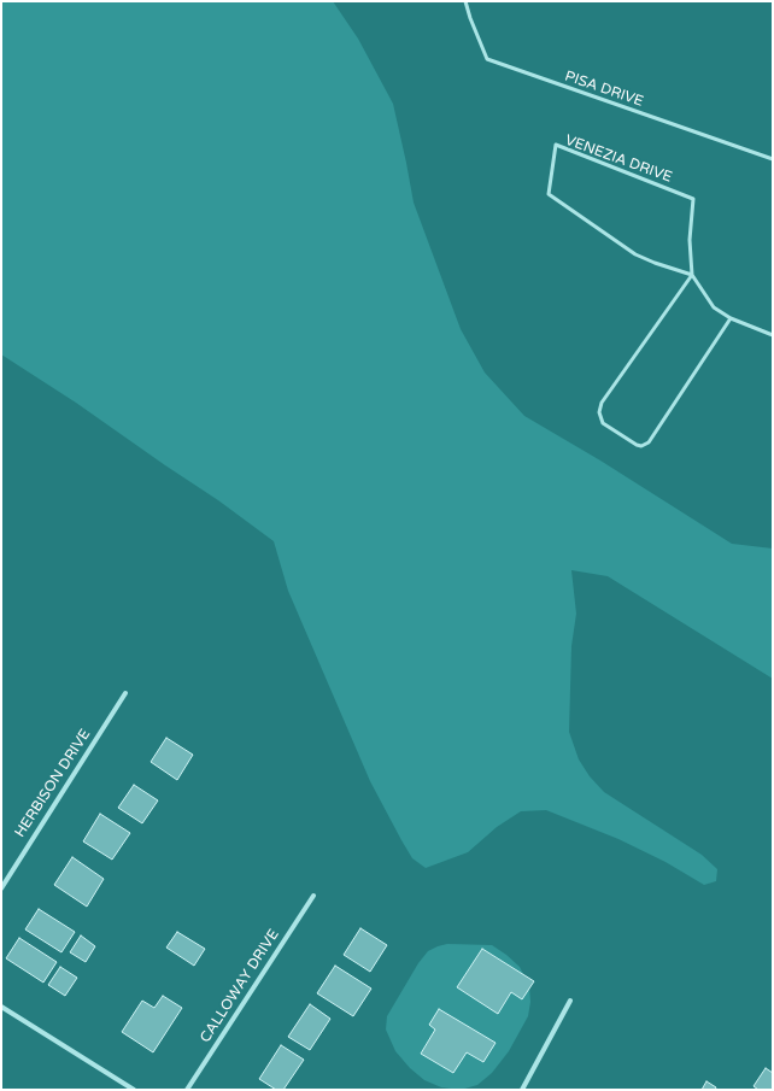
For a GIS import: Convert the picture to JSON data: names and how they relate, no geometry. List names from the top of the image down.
{
  "streets": {
    "street": ["HERBISON DRIVE", "CALLOWAY DRIVE"],
    "lane": ["PISA DRIVE", "VENEZIA DRIVE"]
  }
}
